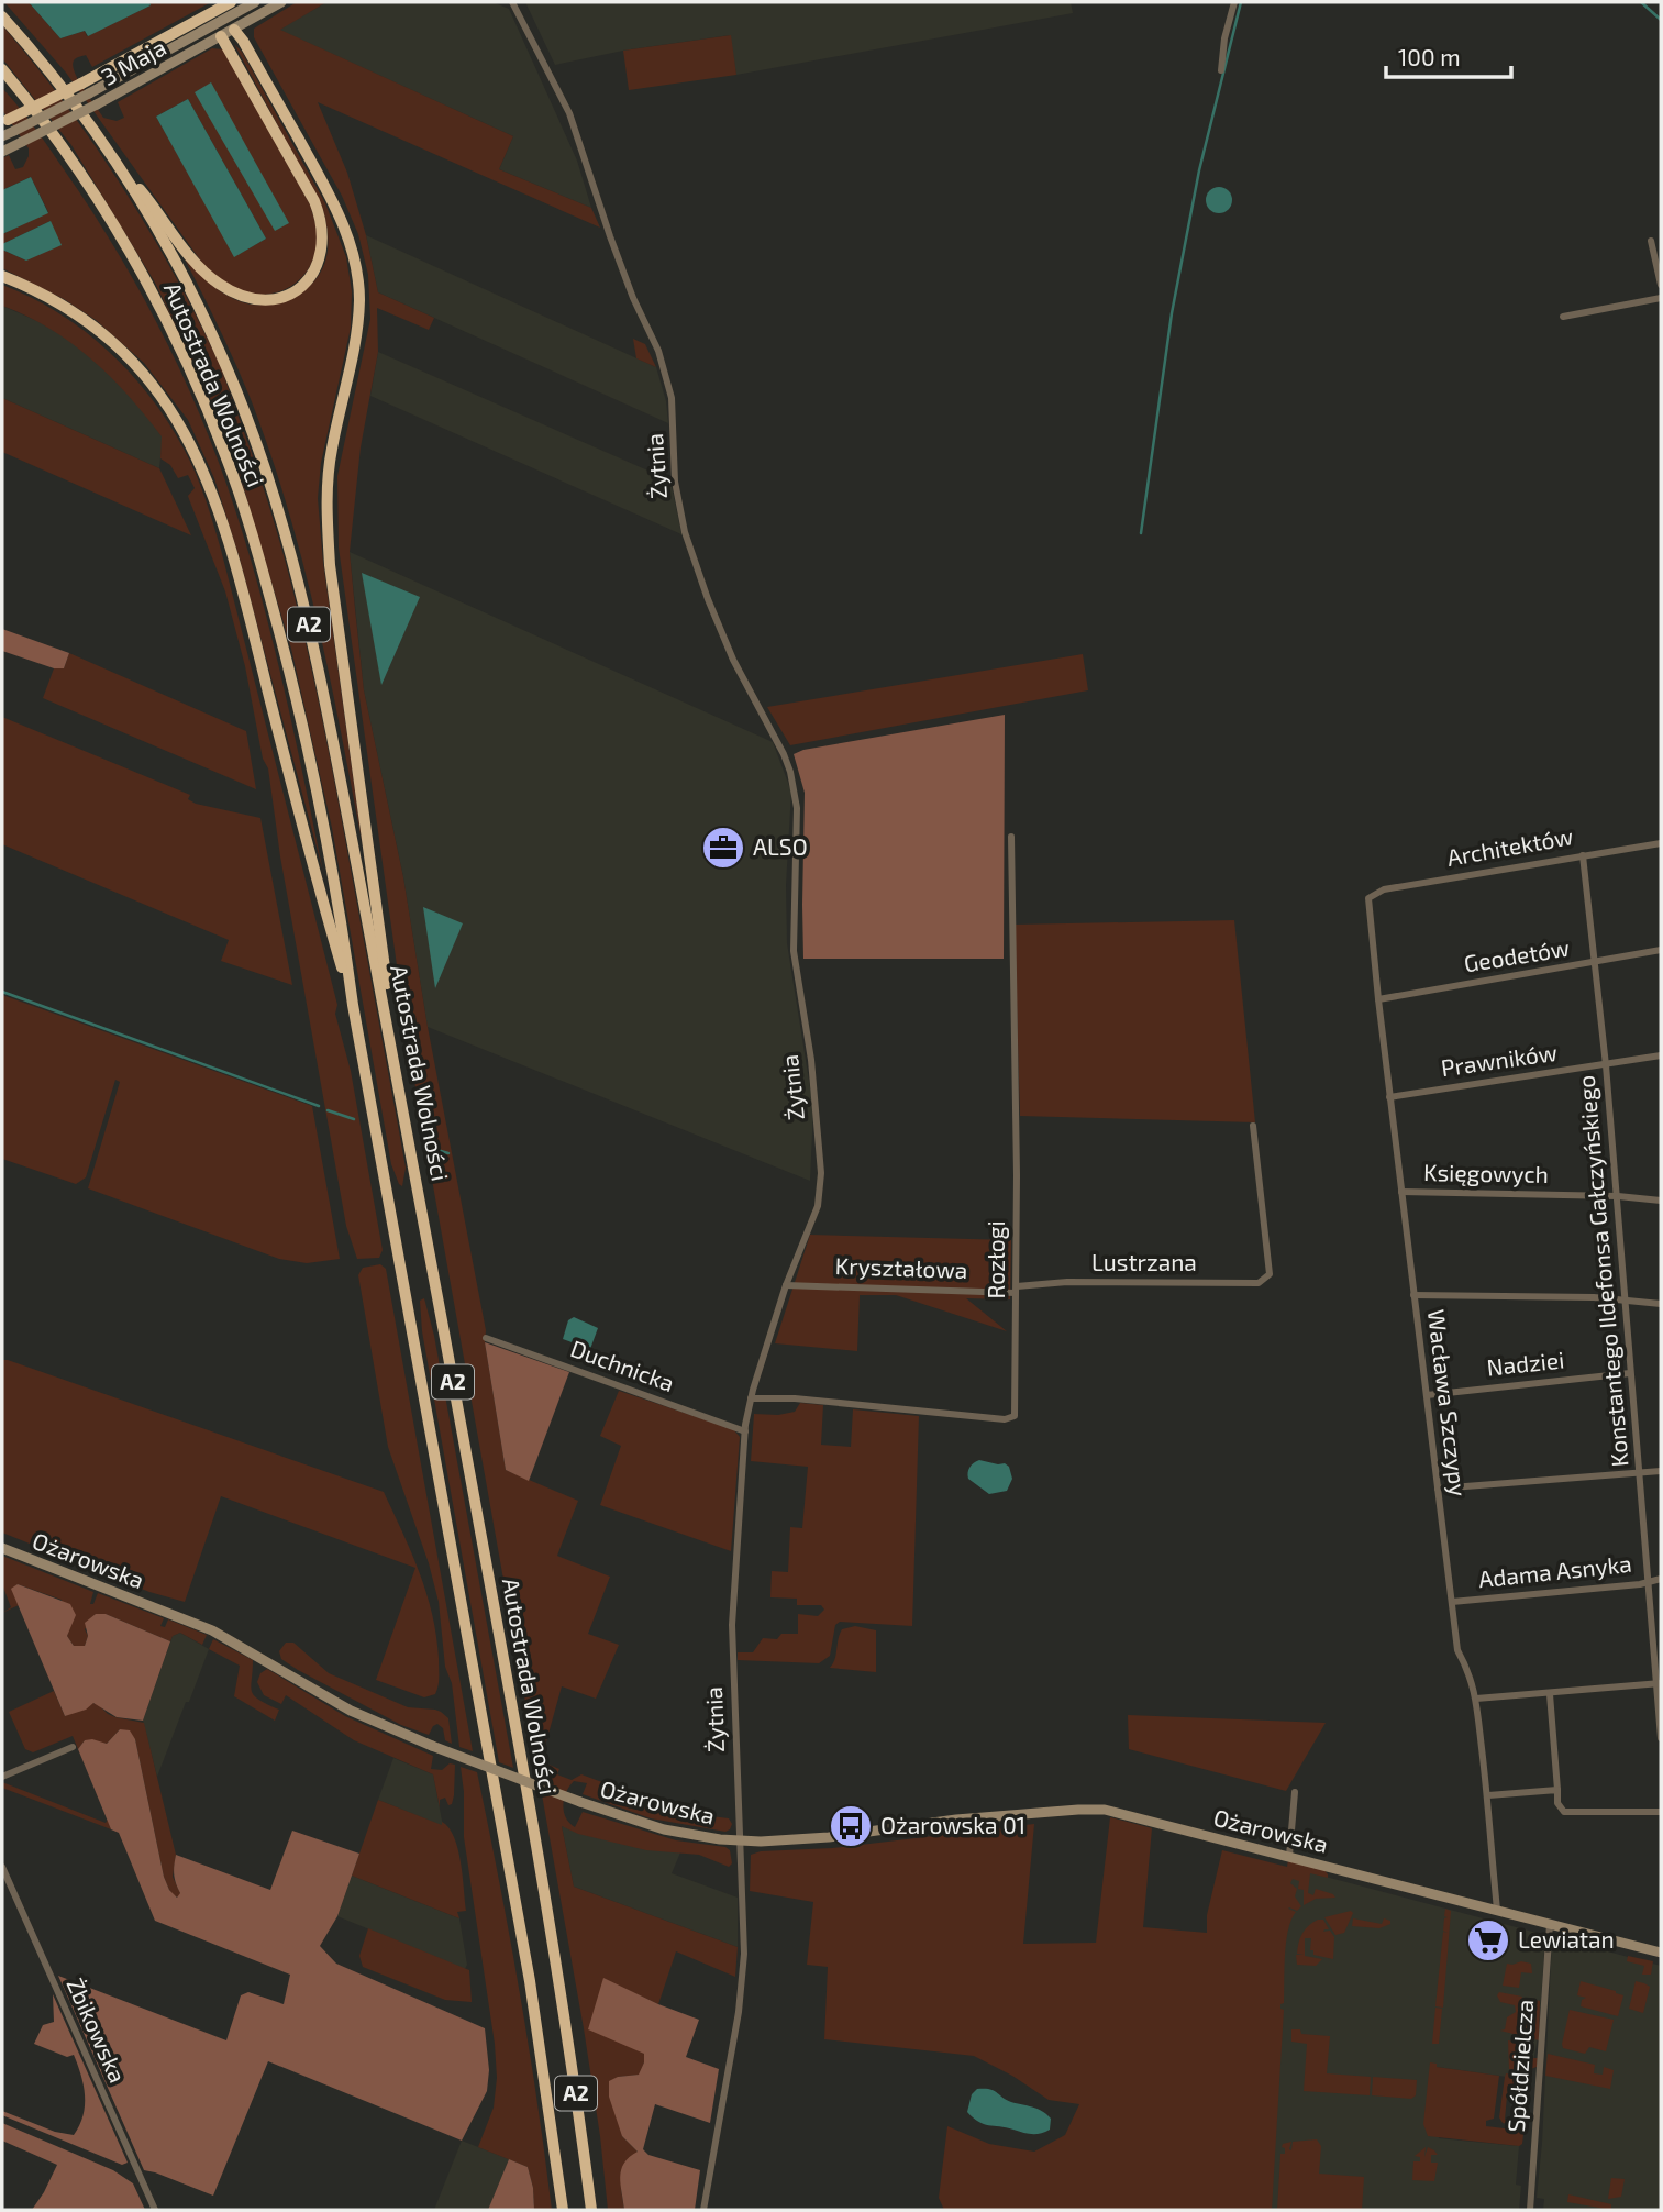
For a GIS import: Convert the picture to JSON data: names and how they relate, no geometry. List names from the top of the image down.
{
  "streets": {
    "highway": ["Autostrada Wolności", "A2"],
    "main road": ["3 Maja", "Ożarowska"],
    "street": [
      "Żytnia",
      "Architektów",
      "Geodetów",
      "Prawników",
      "Księgowych",
      "Rozłogi",
      "Lustrzana",
      "Kryształowa",
      "Konstantego Ildefonsa Gałczyńskiego",
      "Nadziei",
      "Duchnicka",
      "Wacława Szczypy",
      "Adama Asnyka",
      "Żbikowska",
      "Spółdzielcza"
    ]
  },
  "crossings": [
    ["Żytnia", "Rozłogi"],
    ["Żytnia", "Kryształowa"],
    ["Żytnia", "Duchnicka"],
    ["Żytnia", "Ożarowska"],
    ["Architektów", "Konstantego Ildefonsa Gałczyńskiego"],
    ["Architektów", "Wacława Szczypy"],
    ["Geodetów", "Konstantego Ildefonsa Gałczyńskiego"],
    ["Geodetów", "Wacława Szczypy"],
    ["Prawników", "Konstantego Ildefonsa Gałczyńskiego"],
    ["Prawników", "Wacława Szczypy"],
    ["Księgowych", "Konstantego Ildefonsa Gałczyńskiego"],
    ["Księgowych", "Wacława Szczypy"],
    ["Rozłogi", "Lustrzana"],
    ["Rozłogi", "Kryształowa"],
    ["Lustrzana", "Kryształowa"],
    ["Konstantego Ildefonsa Gałczyńskiego", "Nadziei"],
    ["Konstantego Ildefonsa Gałczyńskiego", "Adama Asnyka"],
    ["Nadziei", "Wacława Szczypy"],
    ["Wacława Szczypy", "Ożarowska"],
    ["Wacława Szczypy", "Adama Asnyka"],
    ["Ożarowska", "Spółdzielcza"]
  ],
  "places": {
    "office": ["ALSO"],
    "bus stop": ["Ożarowska 01"],
    "supermarket": ["Lewiatan"]
  },
  "scale_bar": "100 m"
}
